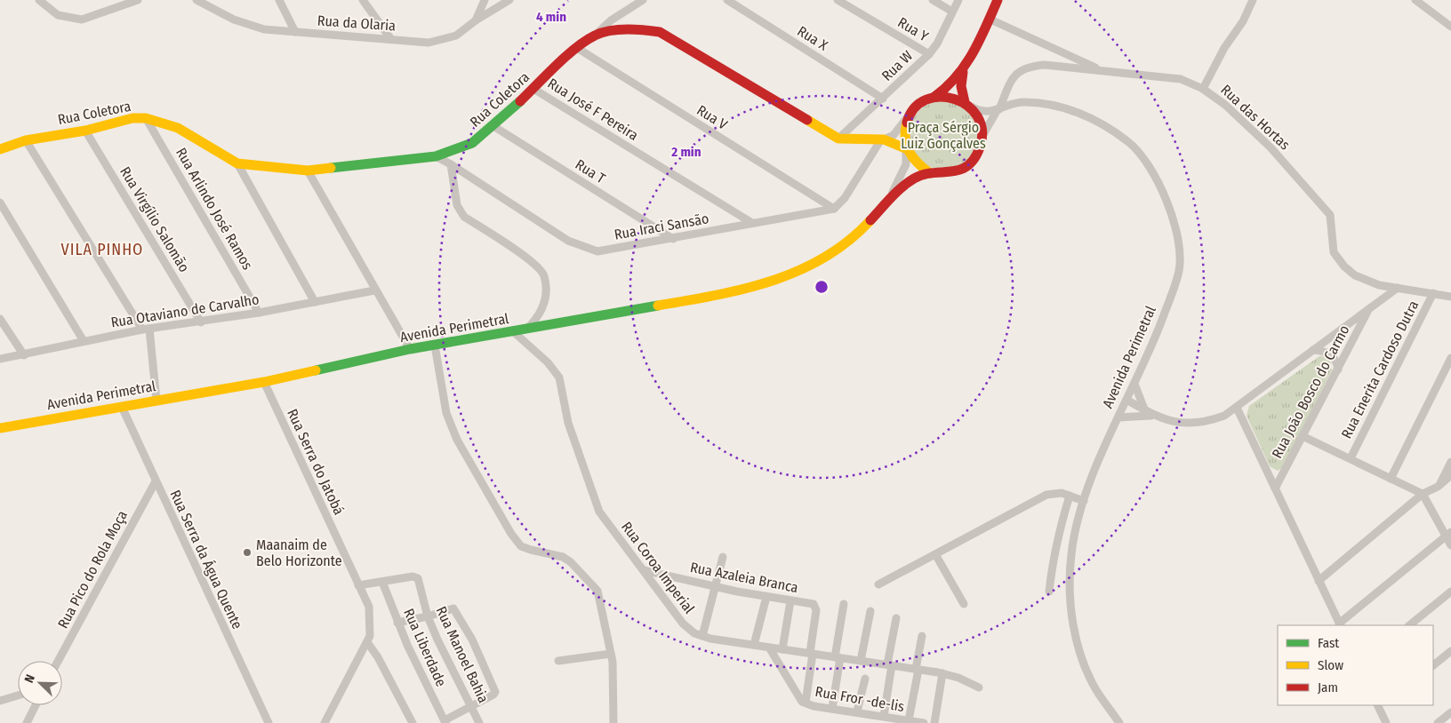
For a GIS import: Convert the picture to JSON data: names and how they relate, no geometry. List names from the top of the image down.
{
  "streets": {
    "street": [
      "Rua da Olaria",
      "Rua Y",
      "Rua X",
      "Rua W",
      "Rua Coletora",
      "Rua José F Pereira",
      "Rua V",
      "Rua das Hortas",
      "Rua T",
      "Rua Arlindo José Ramos",
      "Rua Virgílio Salomão",
      "Rua Iraci Sansão",
      "Rua Otaviano de Carvalho",
      "Avenida Perimetral",
      "Rua Enerita Cardoso Dutra",
      "Rua João Bosco do Carmo",
      "Rua Serra do Jatobá",
      "Rua Serra da Água Quente",
      "Rua Coroa Imperial",
      "Rua Pico do Rola Moça",
      "Rua Azaleia Branca",
      "Rua Liberdade",
      "Rua Manoel Bahia",
      "Rua Fror -de-lis"
    ]
  },
  "crossings": [
    ["Rua Y", "Rua W"],
    ["Rua X", "Rua W"],
    ["Rua W", "Rua Coletora"],
    ["Rua Coletora", "Rua José F Pereira"],
    ["Rua Coletora", "Rua V"],
    ["Rua Coletora", "Rua T"],
    ["Rua Coletora", "Rua Arlindo José Ramos"],
    ["Rua Coletora", "Rua Virgílio Salomão"],
    ["Rua Coletora", "Rua Iraci Sansão"],
    ["Rua Coletora", "Avenida Perimetral"],
    ["Rua José F Pereira", "Rua Iraci Sansão"],
    ["Rua V", "Rua Iraci Sansão"],
    ["Rua das Hortas", "Avenida Perimetral"],
    ["Rua das Hortas", "Rua Enerita Cardoso Dutra"],
    ["Rua T", "Rua Iraci Sansão"],
    ["Rua Arlindo José Ramos", "Rua Otaviano de Carvalho"],
    ["Rua Virgílio Salomão", "Rua Otaviano de Carvalho"],
    ["Avenida Perimetral", "Rua Serra do Jatobá"],
    ["Avenida Perimetral", "Rua Serra da Água Quente"],
    ["Avenida Perimetral", "Rua Coroa Imperial"],
    ["Rua Serra do Jatobá", "Rua Manoel Bahia"],
    ["Rua Serra da Água Quente", "Rua Pico do Rola Moça"],
    ["Rua Coroa Imperial", "Rua Azaleia Branca"],
    ["Rua Coroa Imperial", "Rua Fror -de-lis"],
    ["Rua Liberdade", "Rua Manoel Bahia"]
  ],
  "districts": ["VILA PINHO"],
  "parks": ["Praça Sérgio Luiz Gonçalves"],
  "places": ["Maanaim de Belo Horizonte"],
  "legend": ["Fast", "Slow", "Jam"],
  "north": "top left",
  "rings": ["4 min", "2 min"]
}
